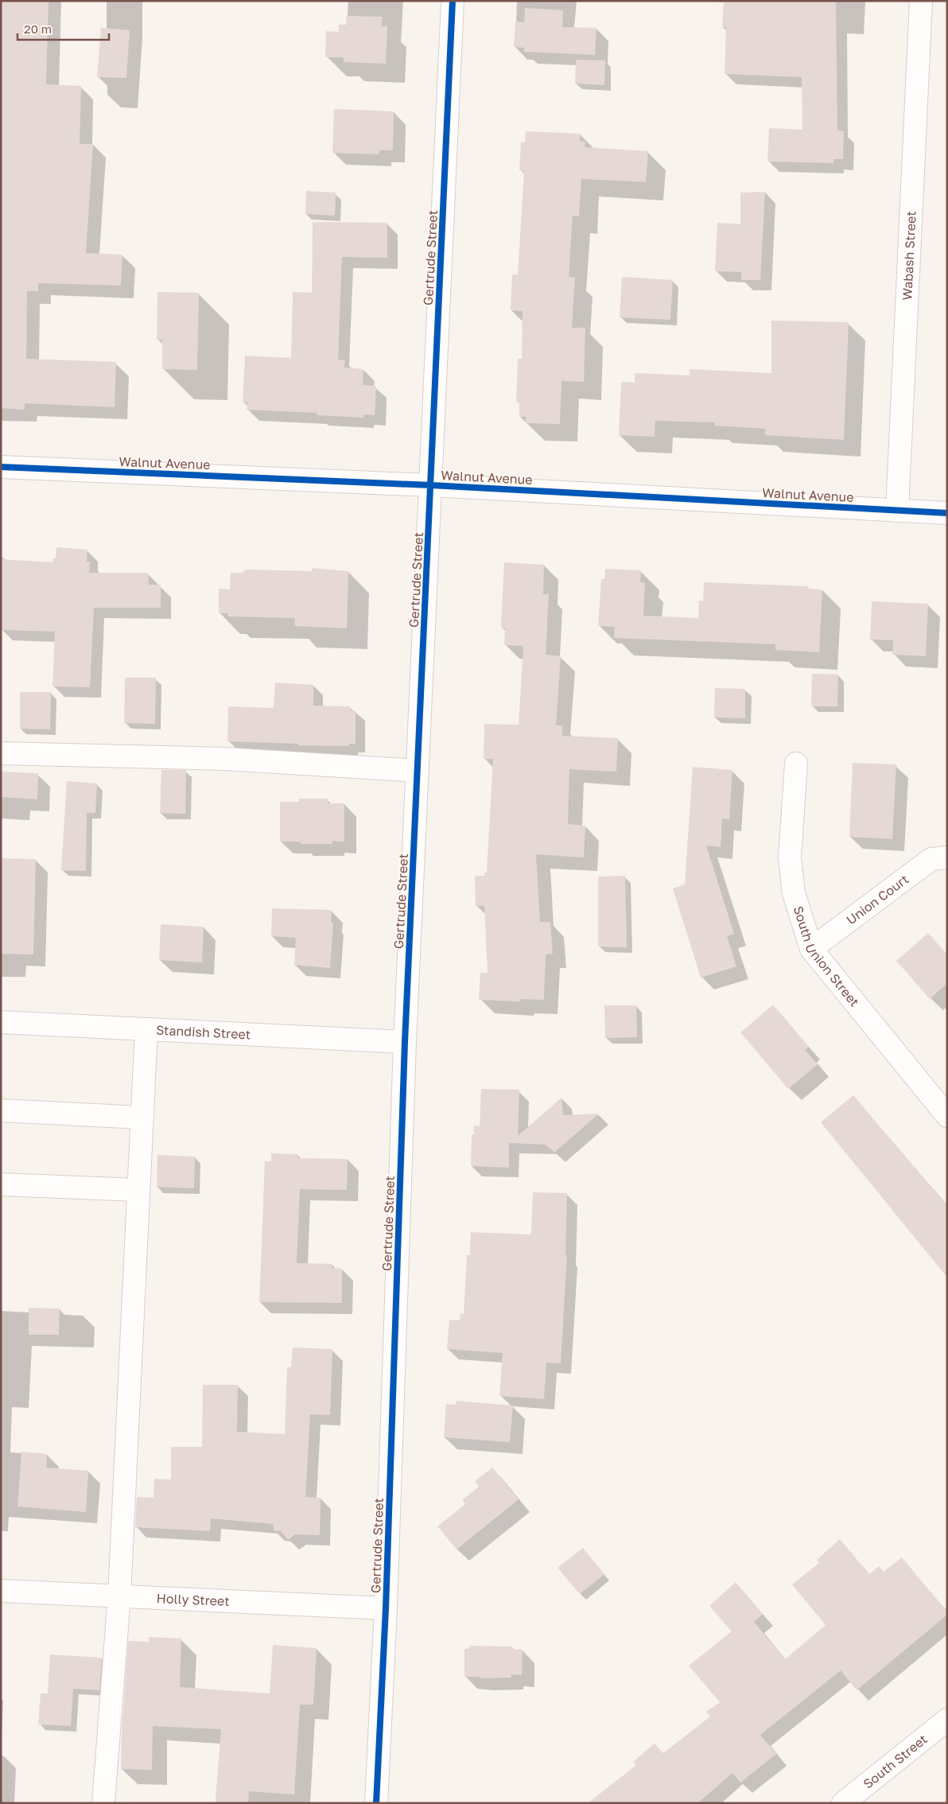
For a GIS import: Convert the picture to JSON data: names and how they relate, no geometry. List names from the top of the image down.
{
  "streets": {
    "street": [
      "Wabash Street",
      "Gertrude Street",
      "Walnut Avenue",
      "Union Court",
      "South Union Street",
      "Standish Street",
      "Holly Street",
      "South Street"
    ]
  },
  "crossings": [
    ["Wabash Street", "Walnut Avenue"],
    ["Gertrude Street", "Walnut Avenue"],
    ["Gertrude Street", "Standish Street"],
    ["Gertrude Street", "Holly Street"],
    ["Union Court", "South Union Street"]
  ],
  "scale_bar": "20 m"
}
